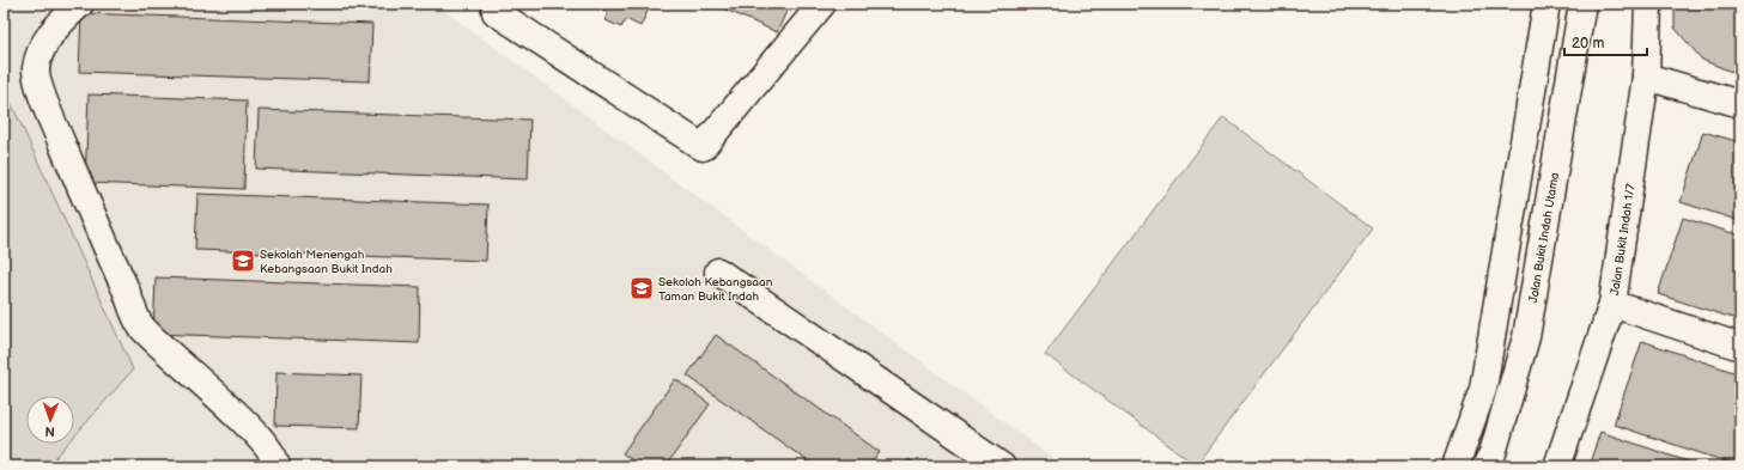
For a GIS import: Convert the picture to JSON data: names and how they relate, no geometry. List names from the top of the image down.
{
  "streets": {
    "street": ["Jalan Bukit Indah Utama", "Jalan Bukit Indah 1/7"]
  },
  "places": {
    "school or university": ["Sekolah Menengah Kebangsaan Bukit Indah", "Sekolah Kebangsaan Taman Bukit Indah"]
  },
  "scale_bar": "20 m",
  "north": "bottom"
}
